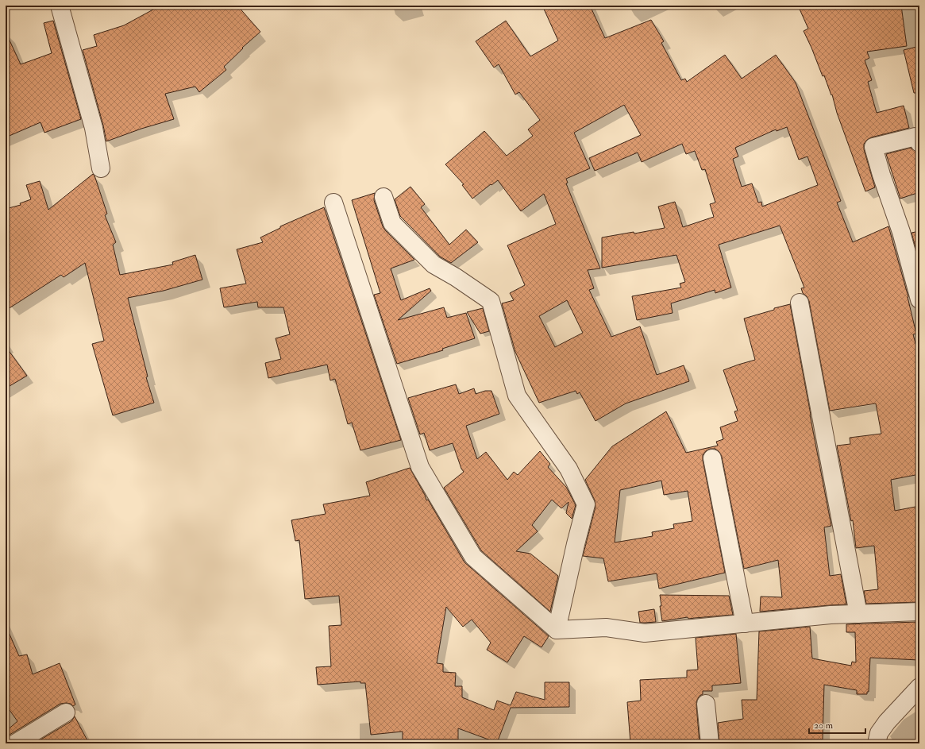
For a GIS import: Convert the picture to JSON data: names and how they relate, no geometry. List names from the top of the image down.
{
  "scale_bar": "20 m"
}
